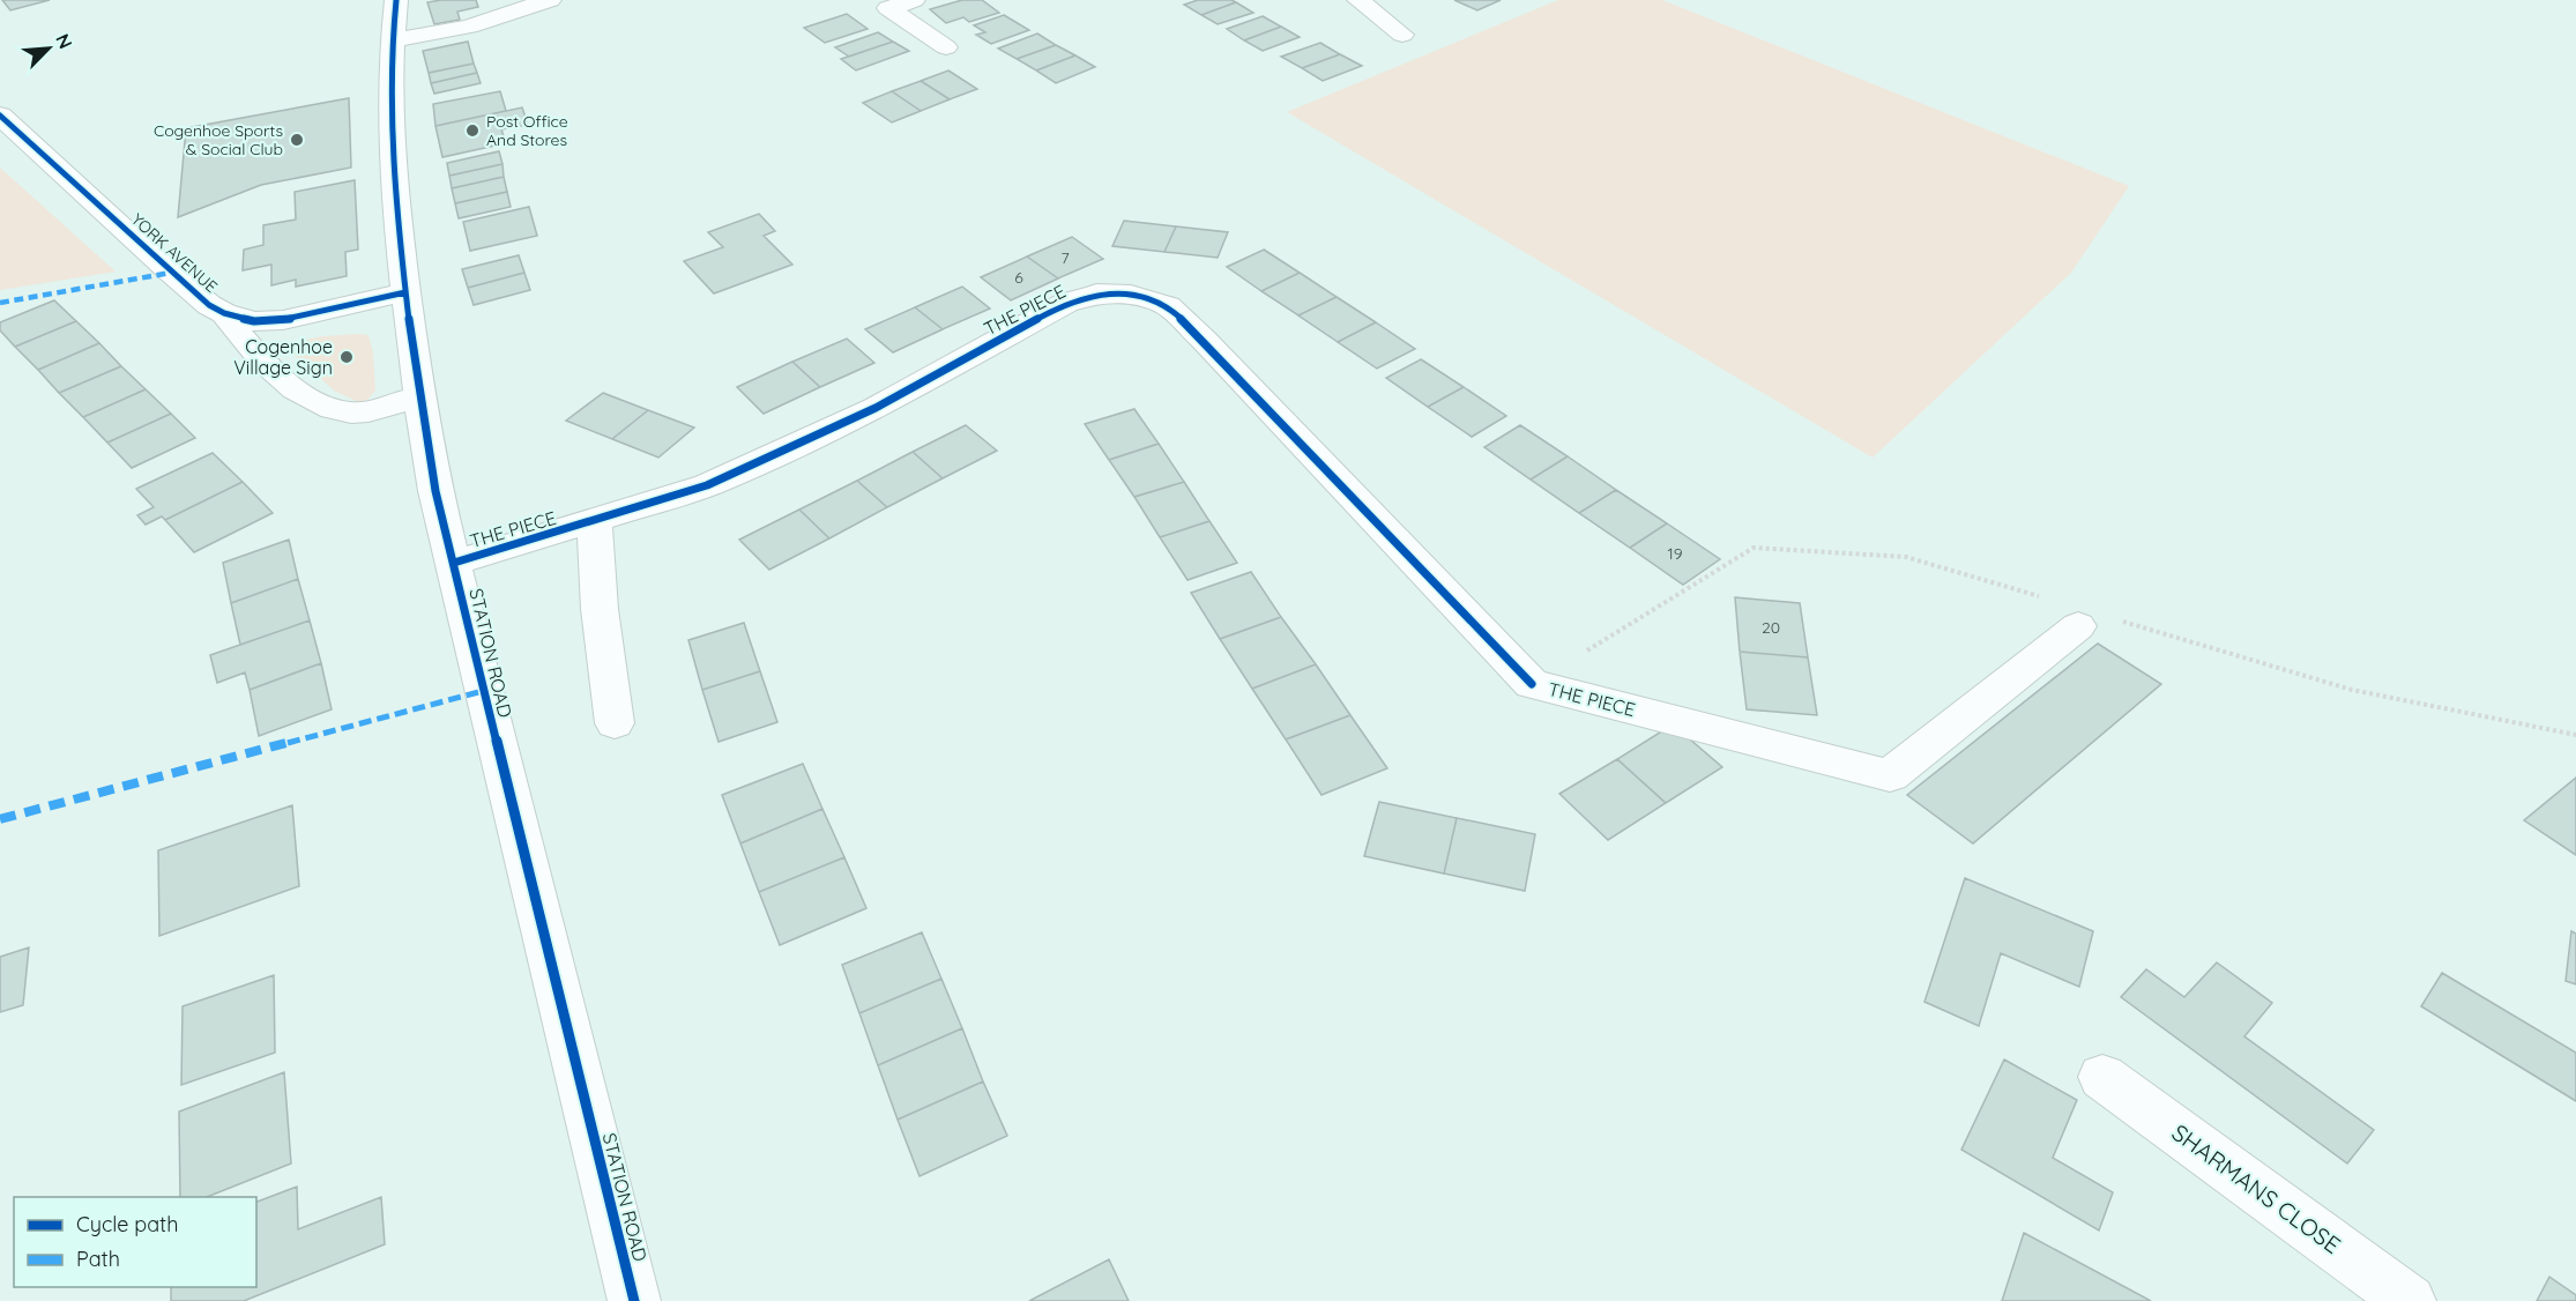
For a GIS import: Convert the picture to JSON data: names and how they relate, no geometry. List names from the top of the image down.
{
  "streets": {
    "street": [
      "YORK AVENUE",
      "THE PIECE",
      "STATION ROAD",
      "SHARMANS CLOSE"
    ]
  },
  "crossings": [
    ["YORK AVENUE", "STATION ROAD"],
    ["THE PIECE", "STATION ROAD"]
  ],
  "places": ["Post Office And Stores", "Cogenhoe Sports & Social Club", "Cogenhoe Village Sign"],
  "house_numbers": [
    "7",
    "6",
    "19",
    "20"
  ],
  "legend": ["Cycle path", "Path"],
  "north": "top right"
}
